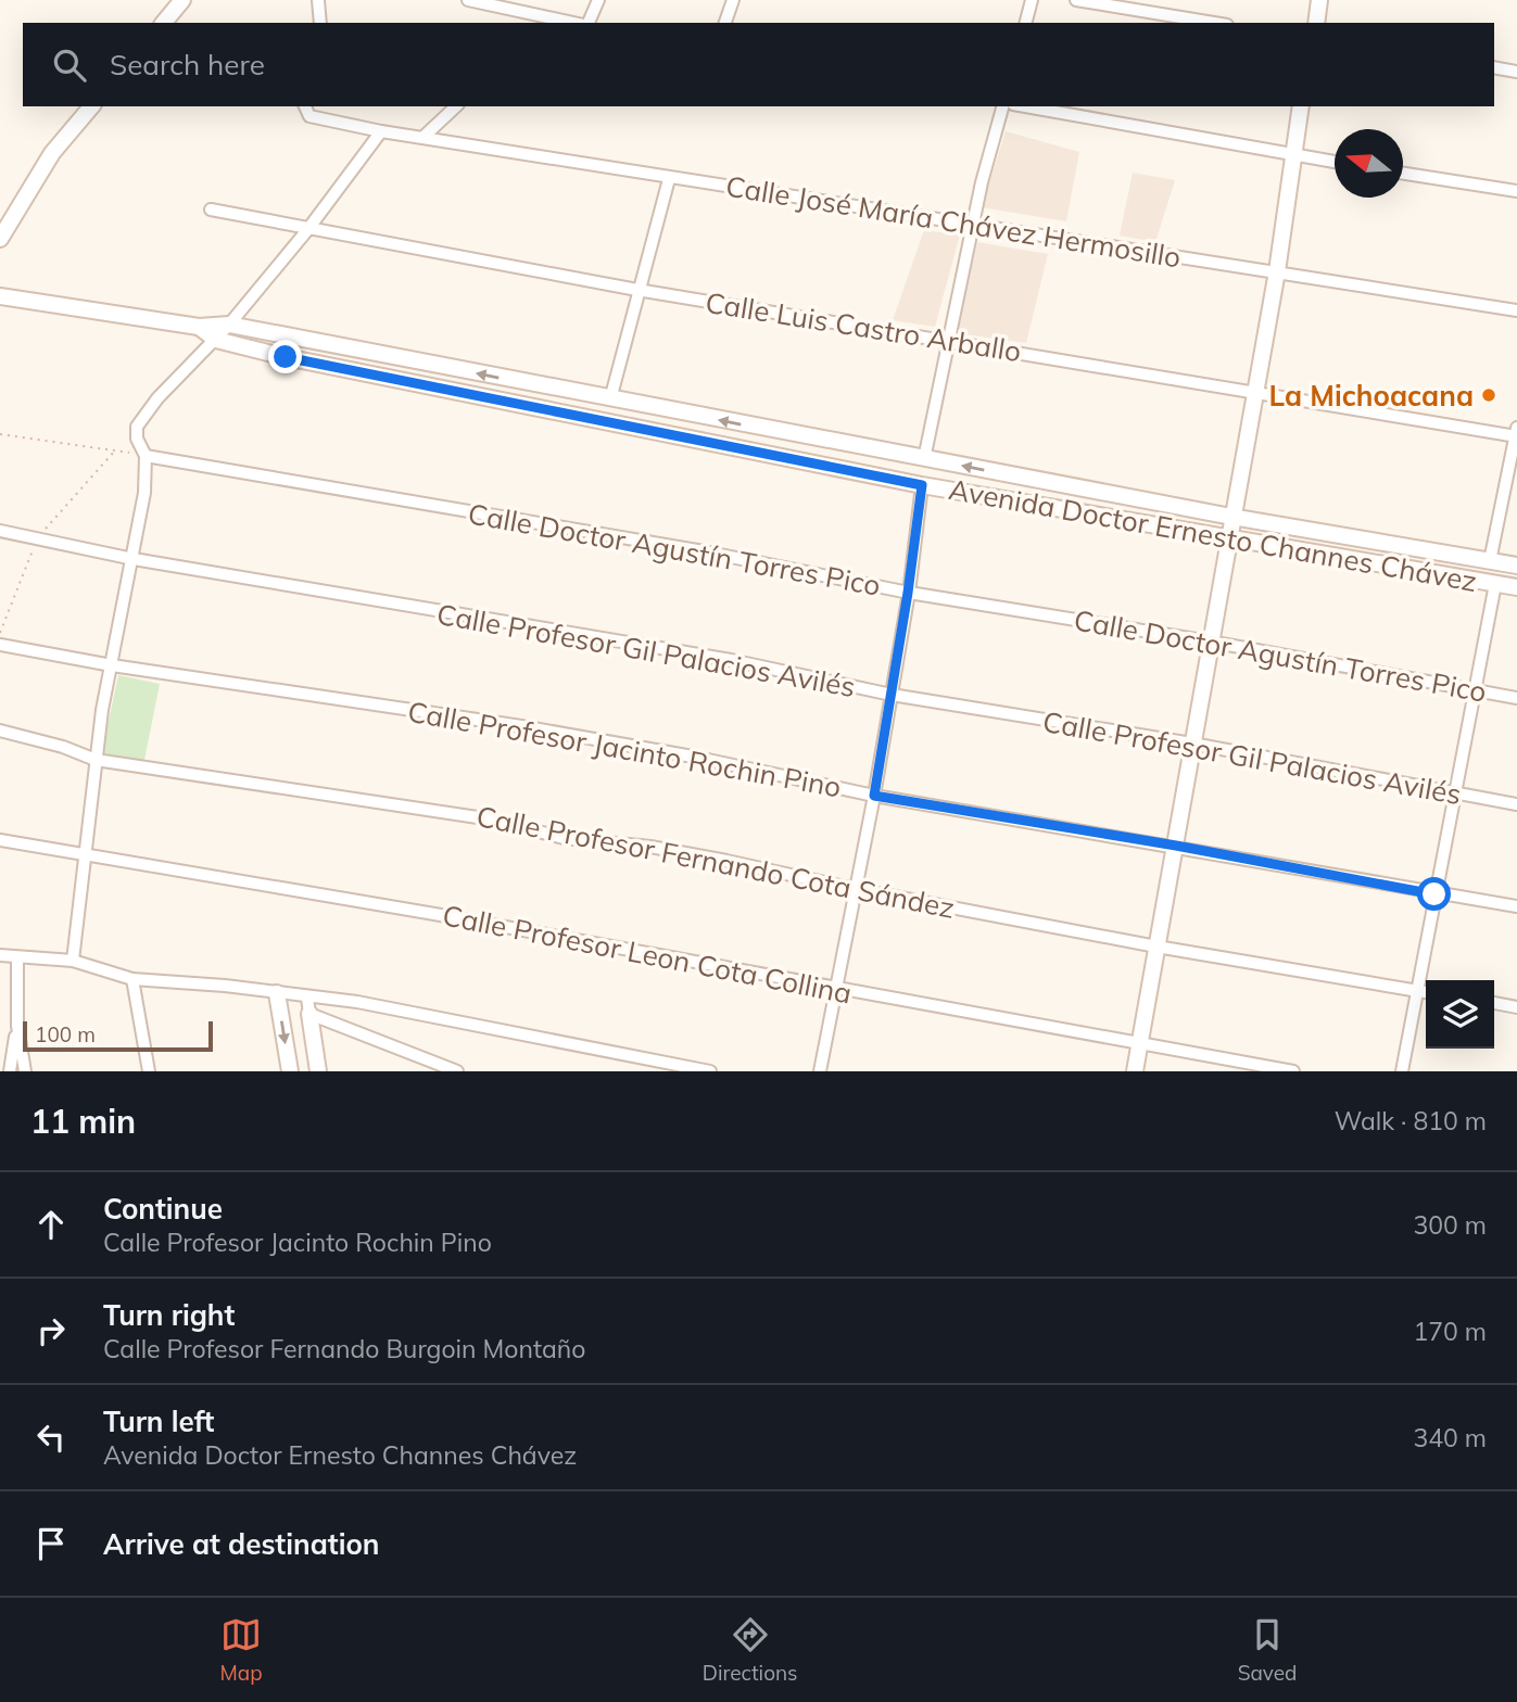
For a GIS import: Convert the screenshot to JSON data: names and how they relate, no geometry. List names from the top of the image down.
{
  "streets": {
    "street": [
      "Calle José María Chávez Hermosillo",
      "Calle Luis Castro Arballo",
      "Avenida Doctor Ernesto Channes Chávez",
      "Calle Doctor Agustín Torres Pico",
      "Calle Profesor Gil Palacios Avilés",
      "Calle Profesor Jacinto Rochin Pino",
      "Calle Profesor Fernando Cota Sández",
      "Calle Profesor Leon Cota Collina"
    ]
  },
  "places": ["La Michoacana"],
  "scale_bar": "100 m",
  "north": "left",
  "page": {
    "search": "Search here",
    "scale": "100 m",
    "heading": ["11 min", "Walk · 810 m"],
    "list": [
      ["Continue", "Calle Profesor Jacinto Rochin Pino", "300 m"],
      ["Turn right", "Calle Profesor Fernando Burgoin Montaño", "170 m"],
      ["Turn left", "Avenida Doctor Ernesto Channes Chávez", "340 m"],
      "Arrive at destination"
    ],
    "nav": ["Map", "Directions", "Saved"]
  }
}
